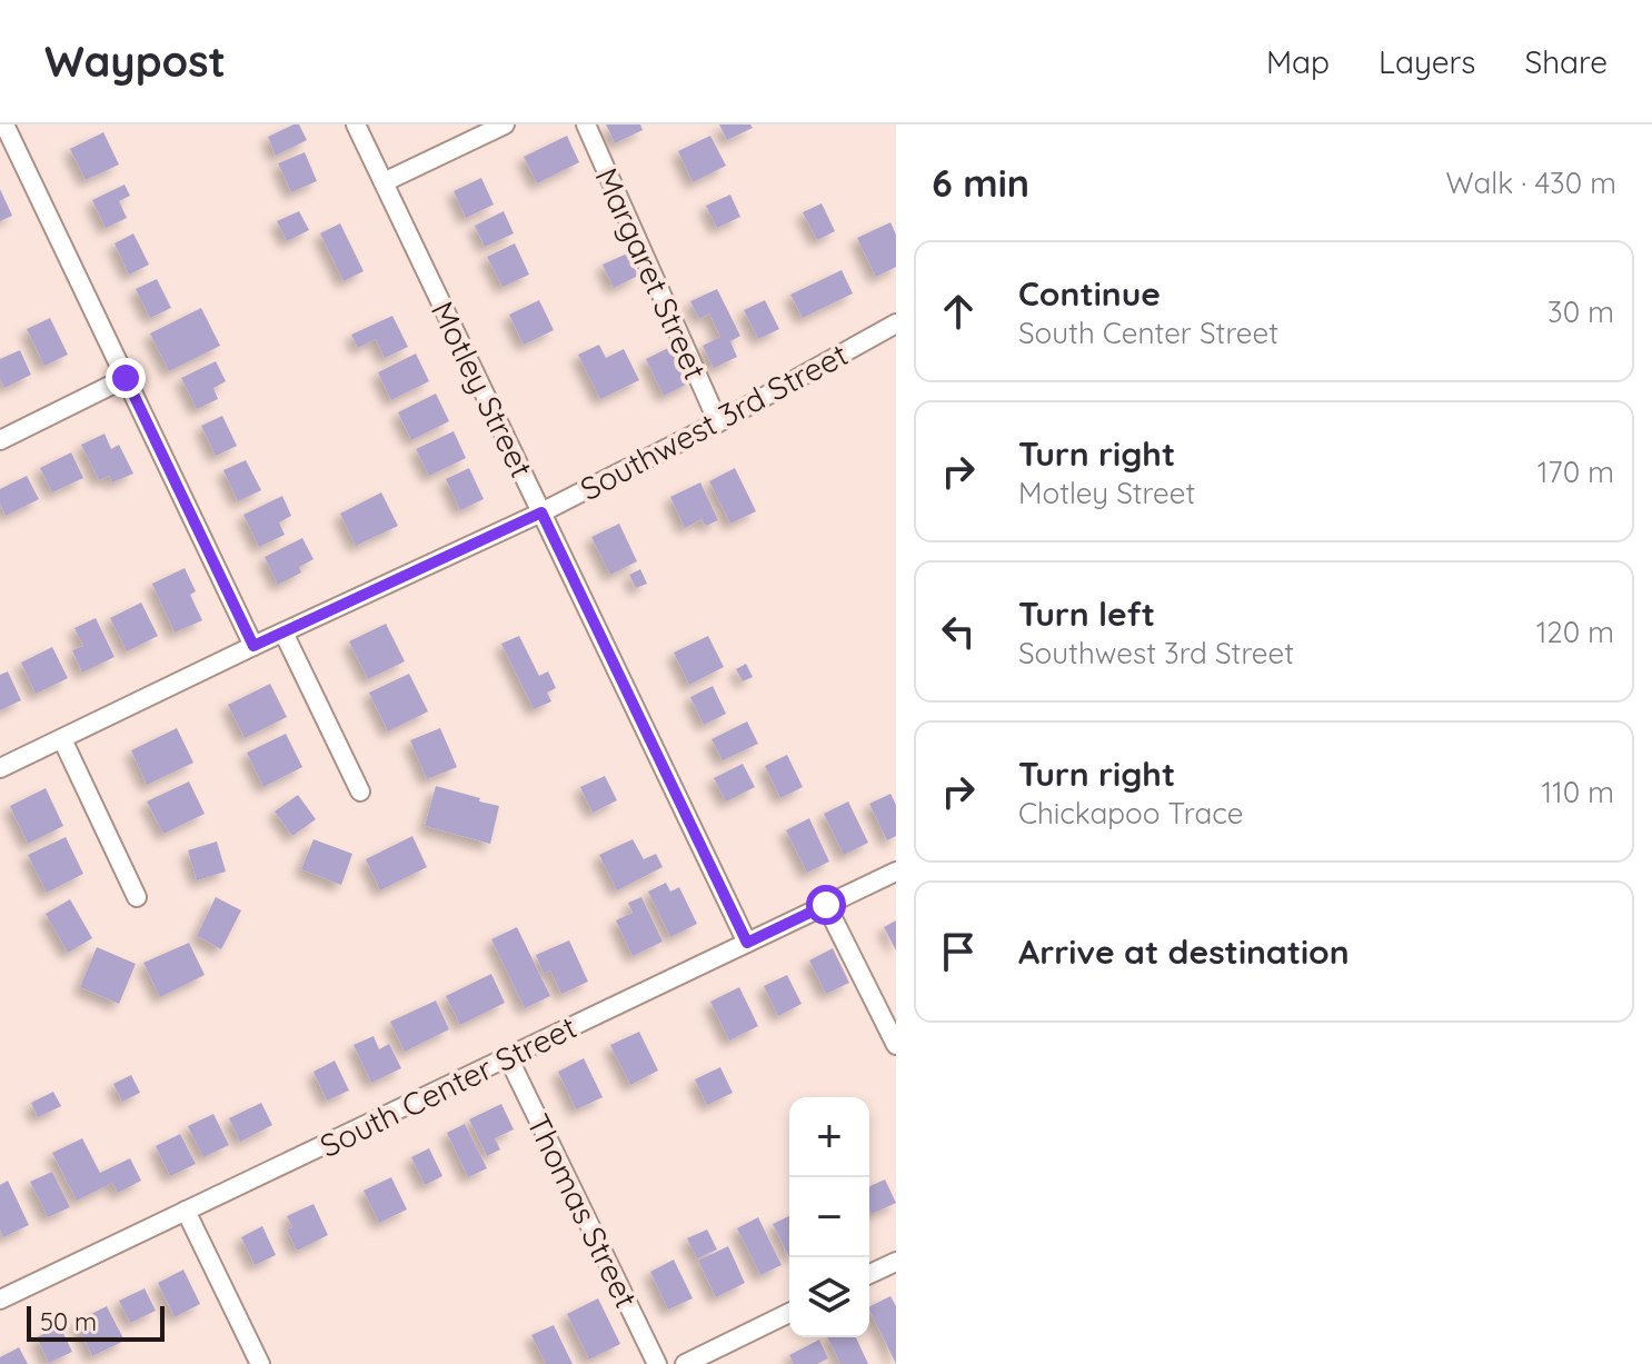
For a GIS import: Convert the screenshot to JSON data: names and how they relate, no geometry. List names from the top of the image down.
{
  "streets": {
    "street": [
      "Margaret Street",
      "Motley Street",
      "Southwest 3rd Street",
      "South Center Street",
      "Thomas Street"
    ]
  },
  "crossings": [
    ["Margaret Street", "Southwest 3rd Street"],
    ["Motley Street", "Southwest 3rd Street"],
    ["Motley Street", "South Center Street"],
    ["South Center Street", "Thomas Street"]
  ],
  "scale_bar": "50 m",
  "page": {
    "header": "Waypost",
    "nav": ["Map", "Layers", "Share"],
    "heading": ["6 min", "Walk · 430 m"],
    "list": [
      ["Continue", "South Center Street", "30 m"],
      ["Turn right", "Motley Street", "170 m"],
      ["Turn left", "Southwest 3rd Street", "120 m"],
      ["Turn right", "Chickapoo Trace", "110 m"],
      "Arrive at destination"
    ],
    "map_buttons": ["+", "−"],
    "scale": "50 m"
  }
}
